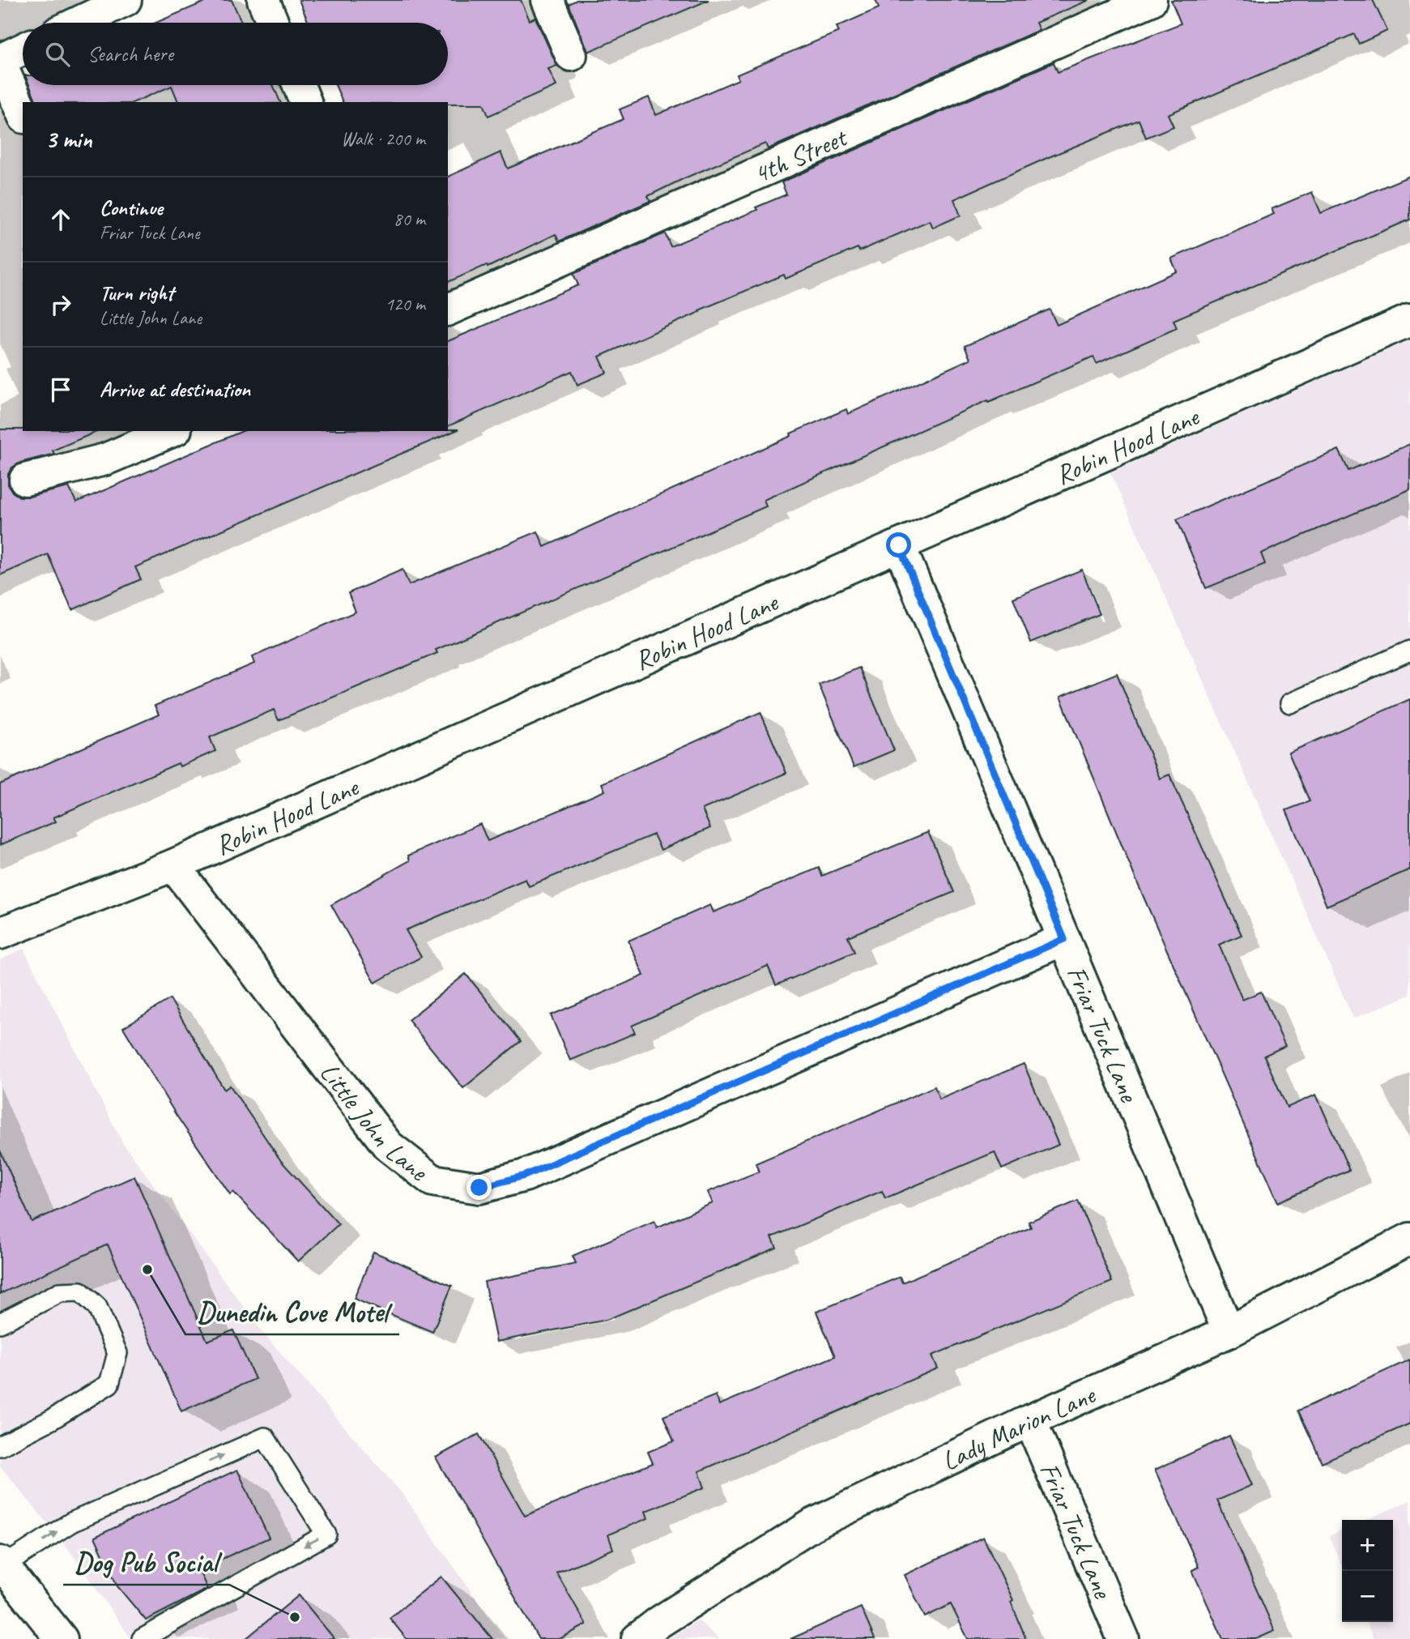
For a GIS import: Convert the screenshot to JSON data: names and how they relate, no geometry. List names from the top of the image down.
{
  "streets": {
    "street": [
      "4th Street",
      "Robin Hood Lane",
      "Friar Tuck Lane",
      "Little John Lane",
      "Lady Marion Lane"
    ]
  },
  "crossings": [
    ["Robin Hood Lane", "Friar Tuck Lane"],
    ["Robin Hood Lane", "Little John Lane"],
    ["Friar Tuck Lane", "Little John Lane"],
    ["Friar Tuck Lane", "Lady Marion Lane"]
  ],
  "places": ["Dunedin Cove Motel", "Dog Pub Social"],
  "page": {
    "search": "Search here",
    "heading": ["3 min", "Walk · 200 m"],
    "list": [
      ["Continue", "Friar Tuck Lane", "80 m"],
      ["Turn right", "Little John Lane", "120 m"],
      "Arrive at destination"
    ],
    "map_buttons": ["+", "−"]
  }
}
